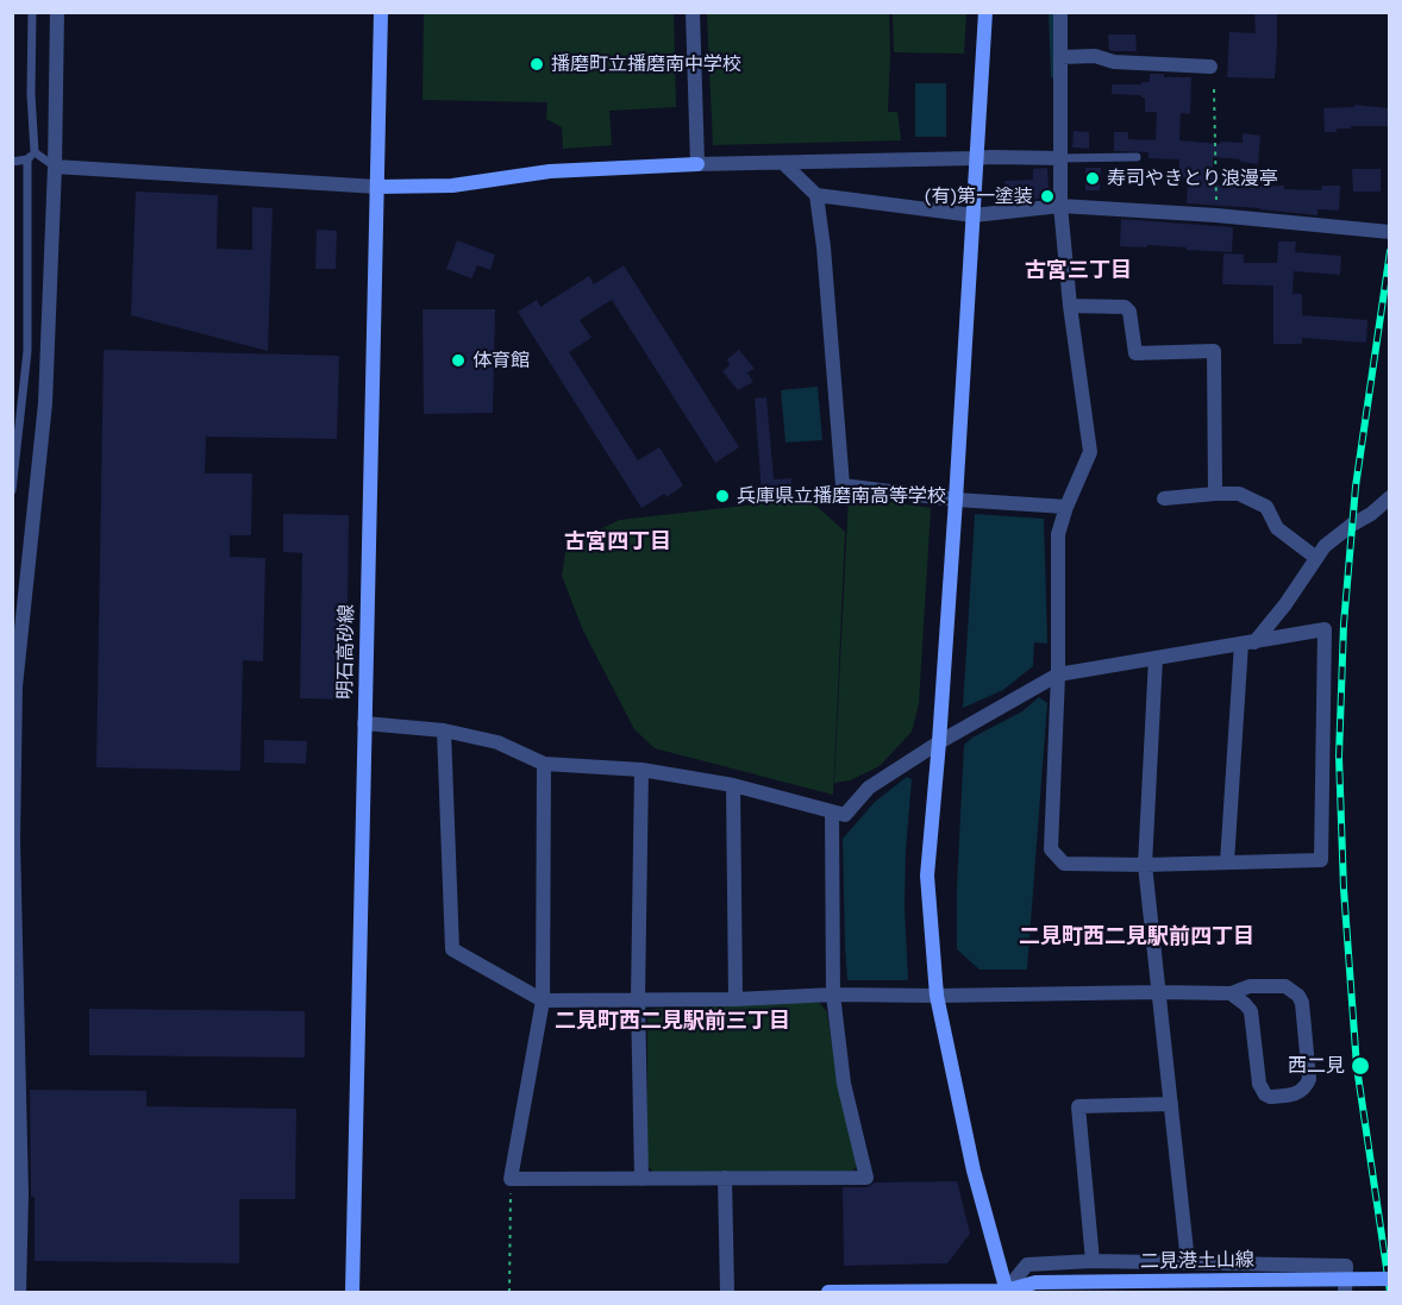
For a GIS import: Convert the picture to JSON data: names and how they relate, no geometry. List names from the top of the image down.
{
  "streets": {
    "main road": ["明石高砂線", "二見港土山線"]
  },
  "districts": [
    "古宮三丁目",
    "古宮四丁目",
    "二見町西二見駅前四丁目",
    "二見町西二見駅前三丁目"
  ],
  "places": [
    "播磨町立播磨南中学校",
    "寿司やきとり浪漫亭",
    "(有)第一塗装",
    "体育館",
    "兵庫県立播磨南高等学校",
    "西二見"
  ]
}
